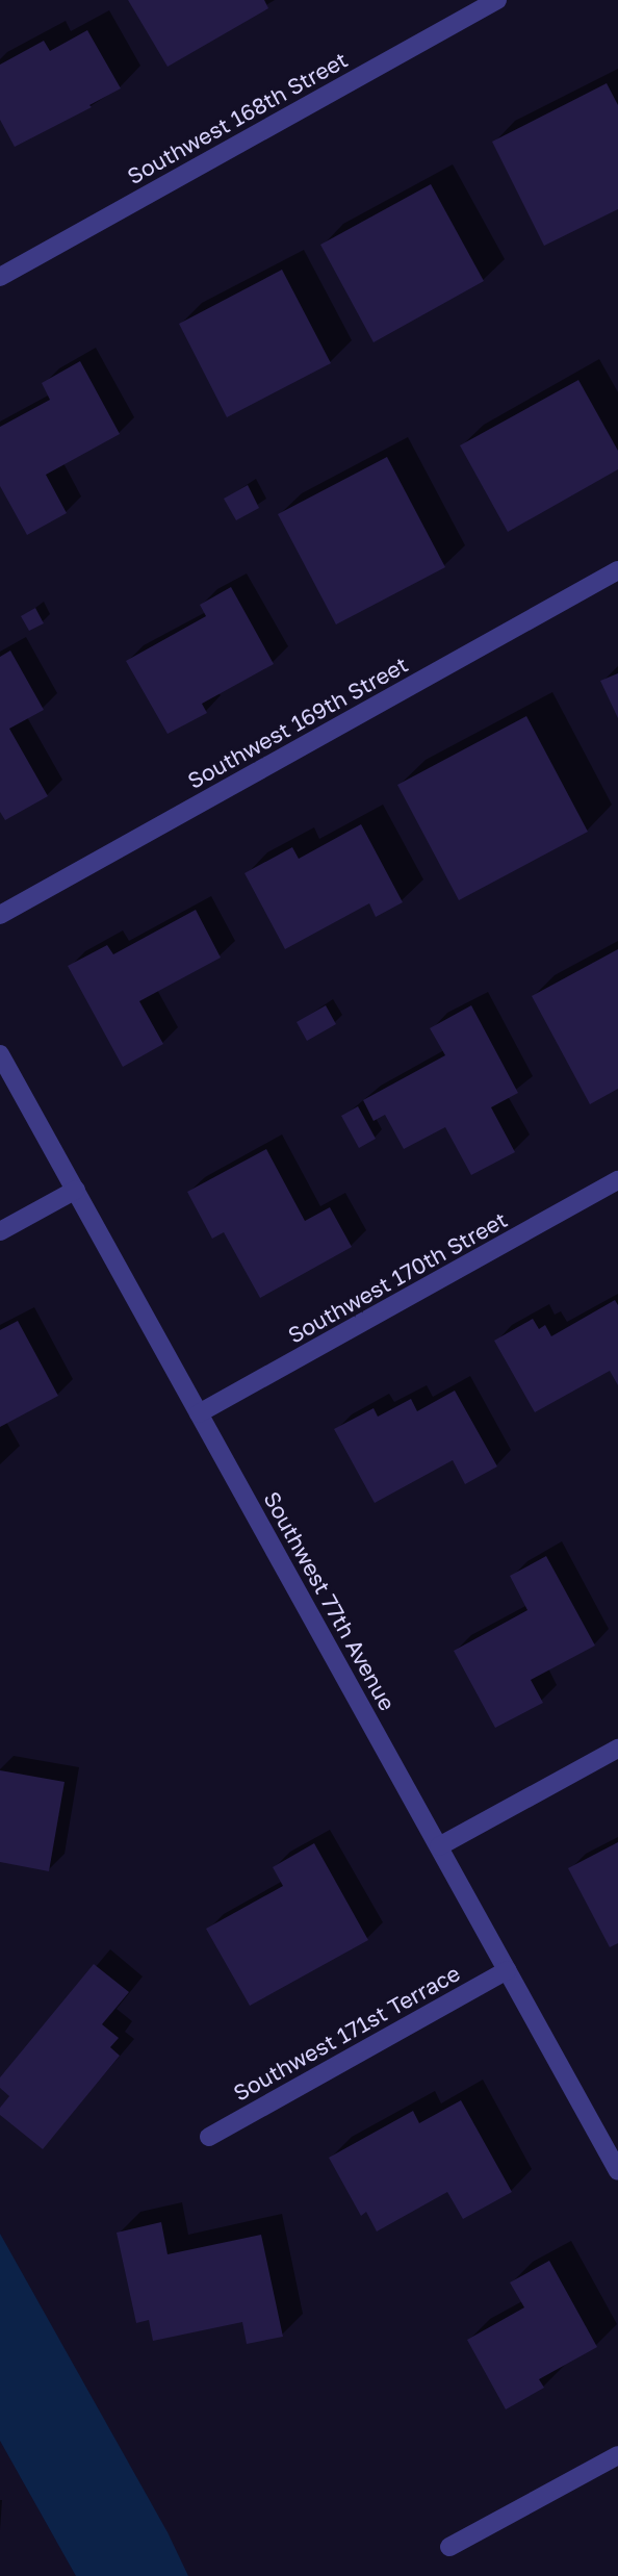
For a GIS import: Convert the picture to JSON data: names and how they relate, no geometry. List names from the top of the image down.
{
  "streets": {
    "street": [
      "Southwest 168th Street",
      "Southwest 169th Street",
      "Southwest 170th Street",
      "Southwest 77th Avenue",
      "Southwest 171st Terrace"
    ]
  },
  "crossings": [
    ["Southwest 170th Street", "Southwest 77th Avenue"],
    ["Southwest 77th Avenue", "Southwest 171st Terrace"]
  ]
}
